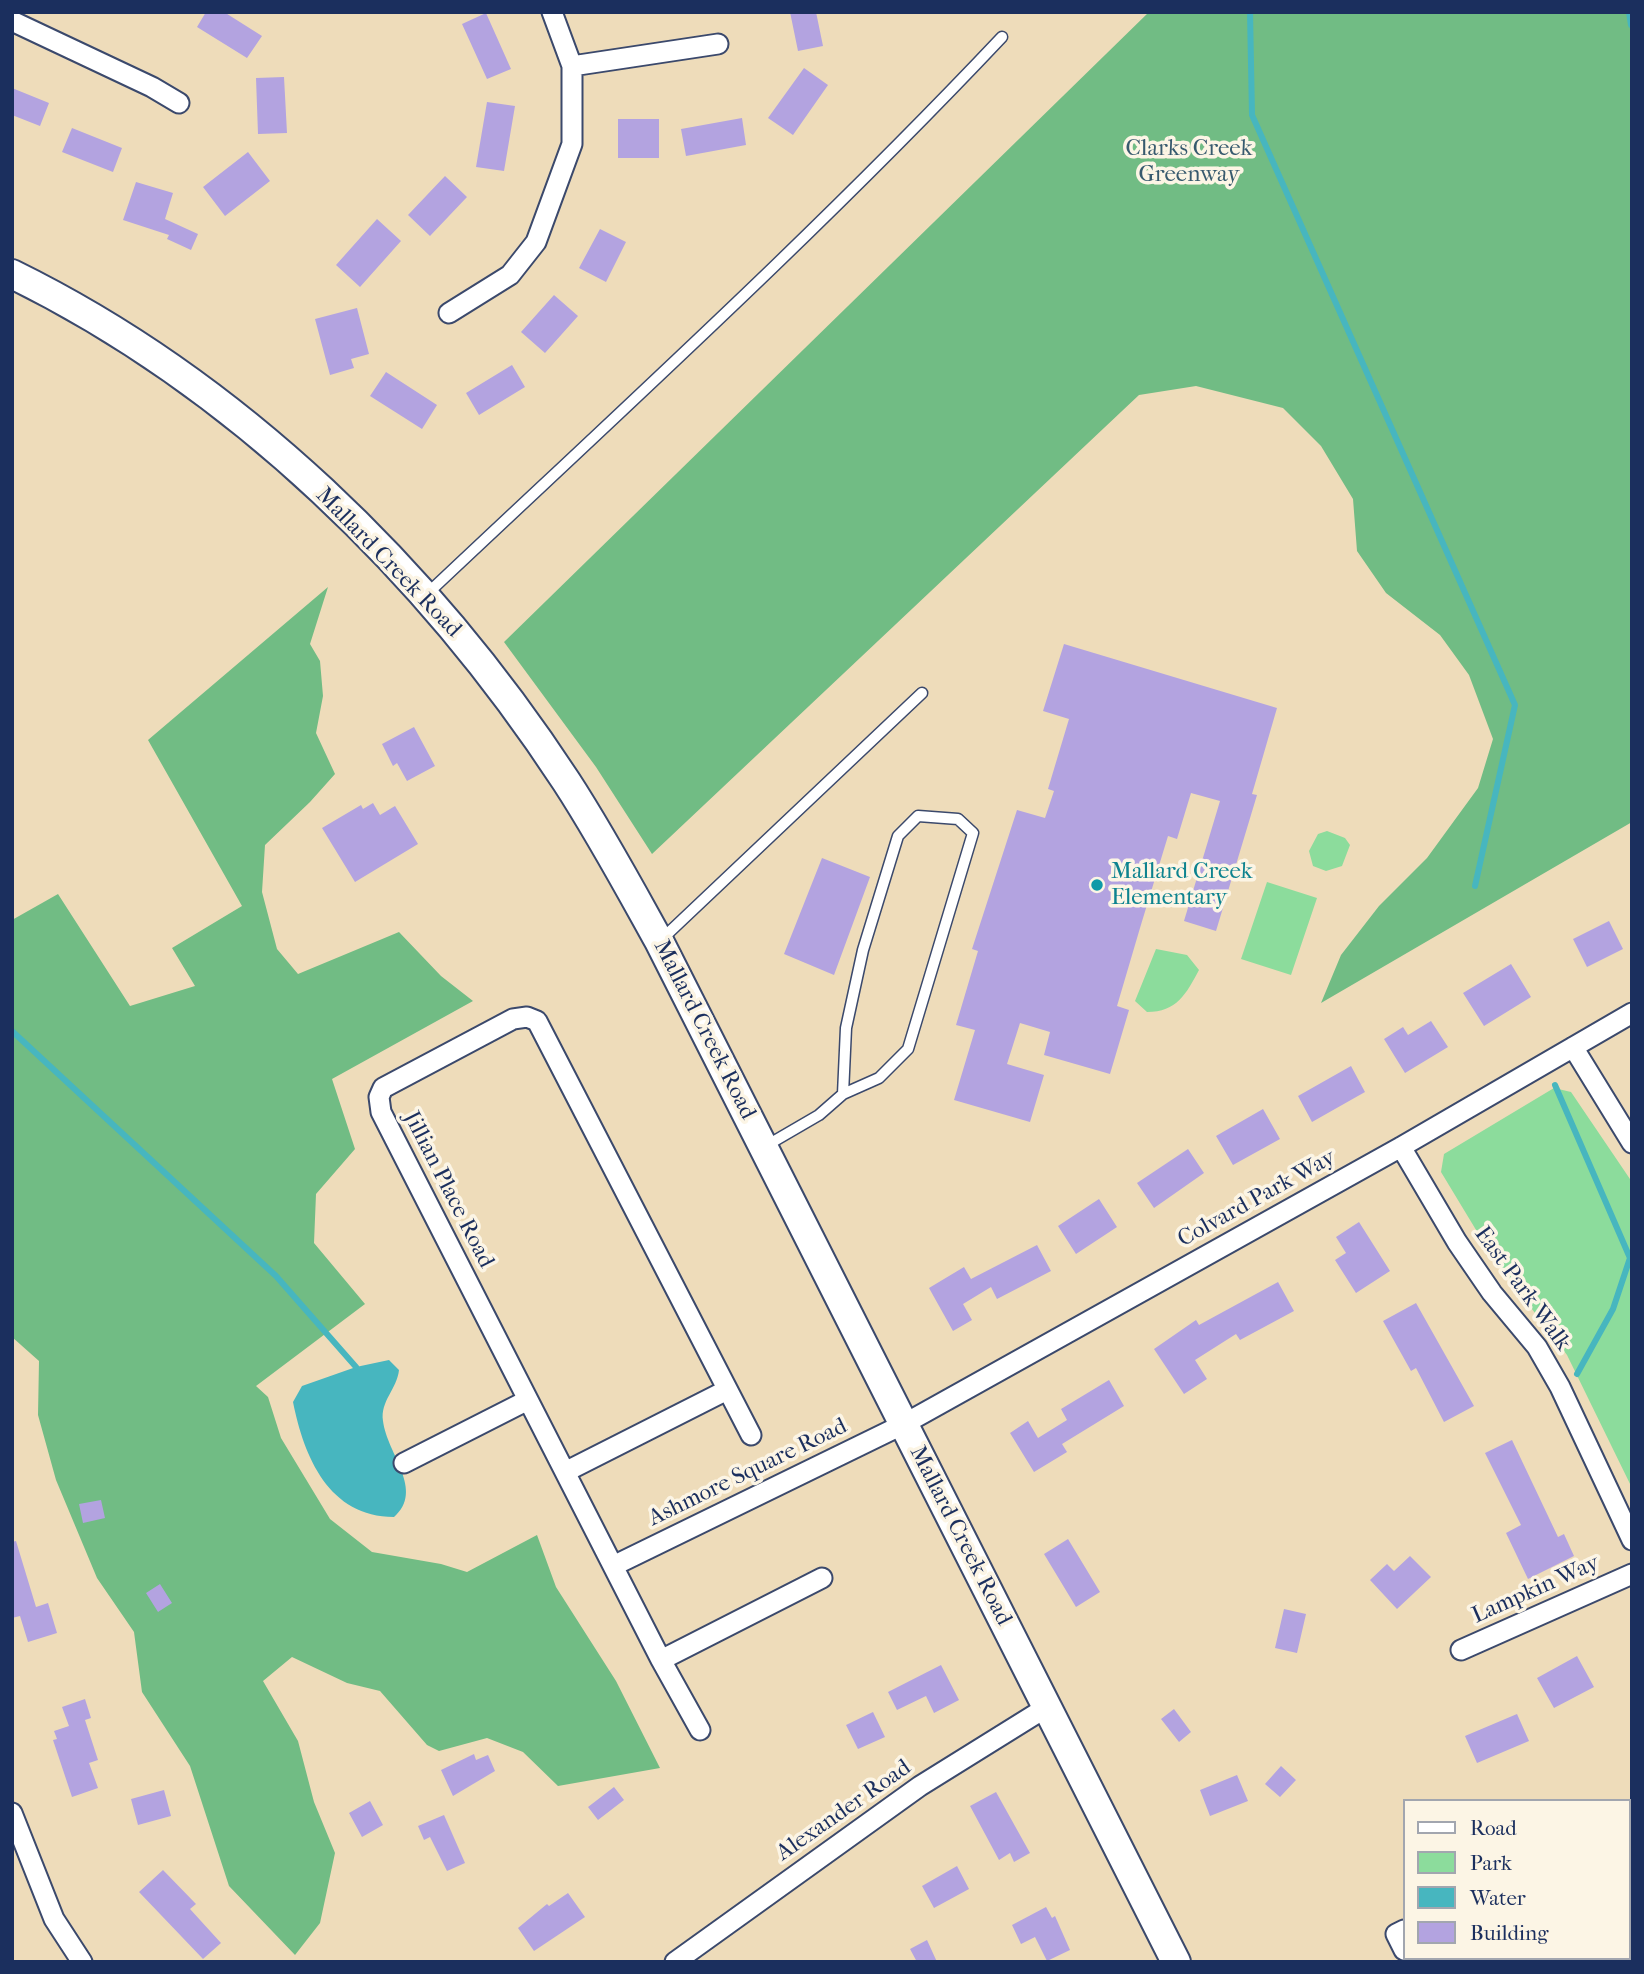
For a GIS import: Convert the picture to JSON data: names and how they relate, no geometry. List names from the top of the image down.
{
  "streets": {
    "main road": ["Mallard Creek Road"],
    "street": [
      "Jillian Place Road",
      "Colvard Park Way",
      "East Park Walk",
      "Ashmore Square Road",
      "Lampkin Way",
      "Alexander Road"
    ]
  },
  "crossings": [
    ["Mallard Creek Road", "Colvard Park Way"],
    ["Mallard Creek Road", "Ashmore Square Road"],
    ["Mallard Creek Road", "Alexander Road"],
    ["Jillian Place Road", "Ashmore Square Road"],
    ["Colvard Park Way", "East Park Walk"],
    ["Colvard Park Way", "Ashmore Square Road"]
  ],
  "parks": ["Clarks Creek Greenway"],
  "places": ["Mallard Creek Elementary"],
  "legend": [
    "Road",
    "Park",
    "Water",
    "Building"
  ]
}
